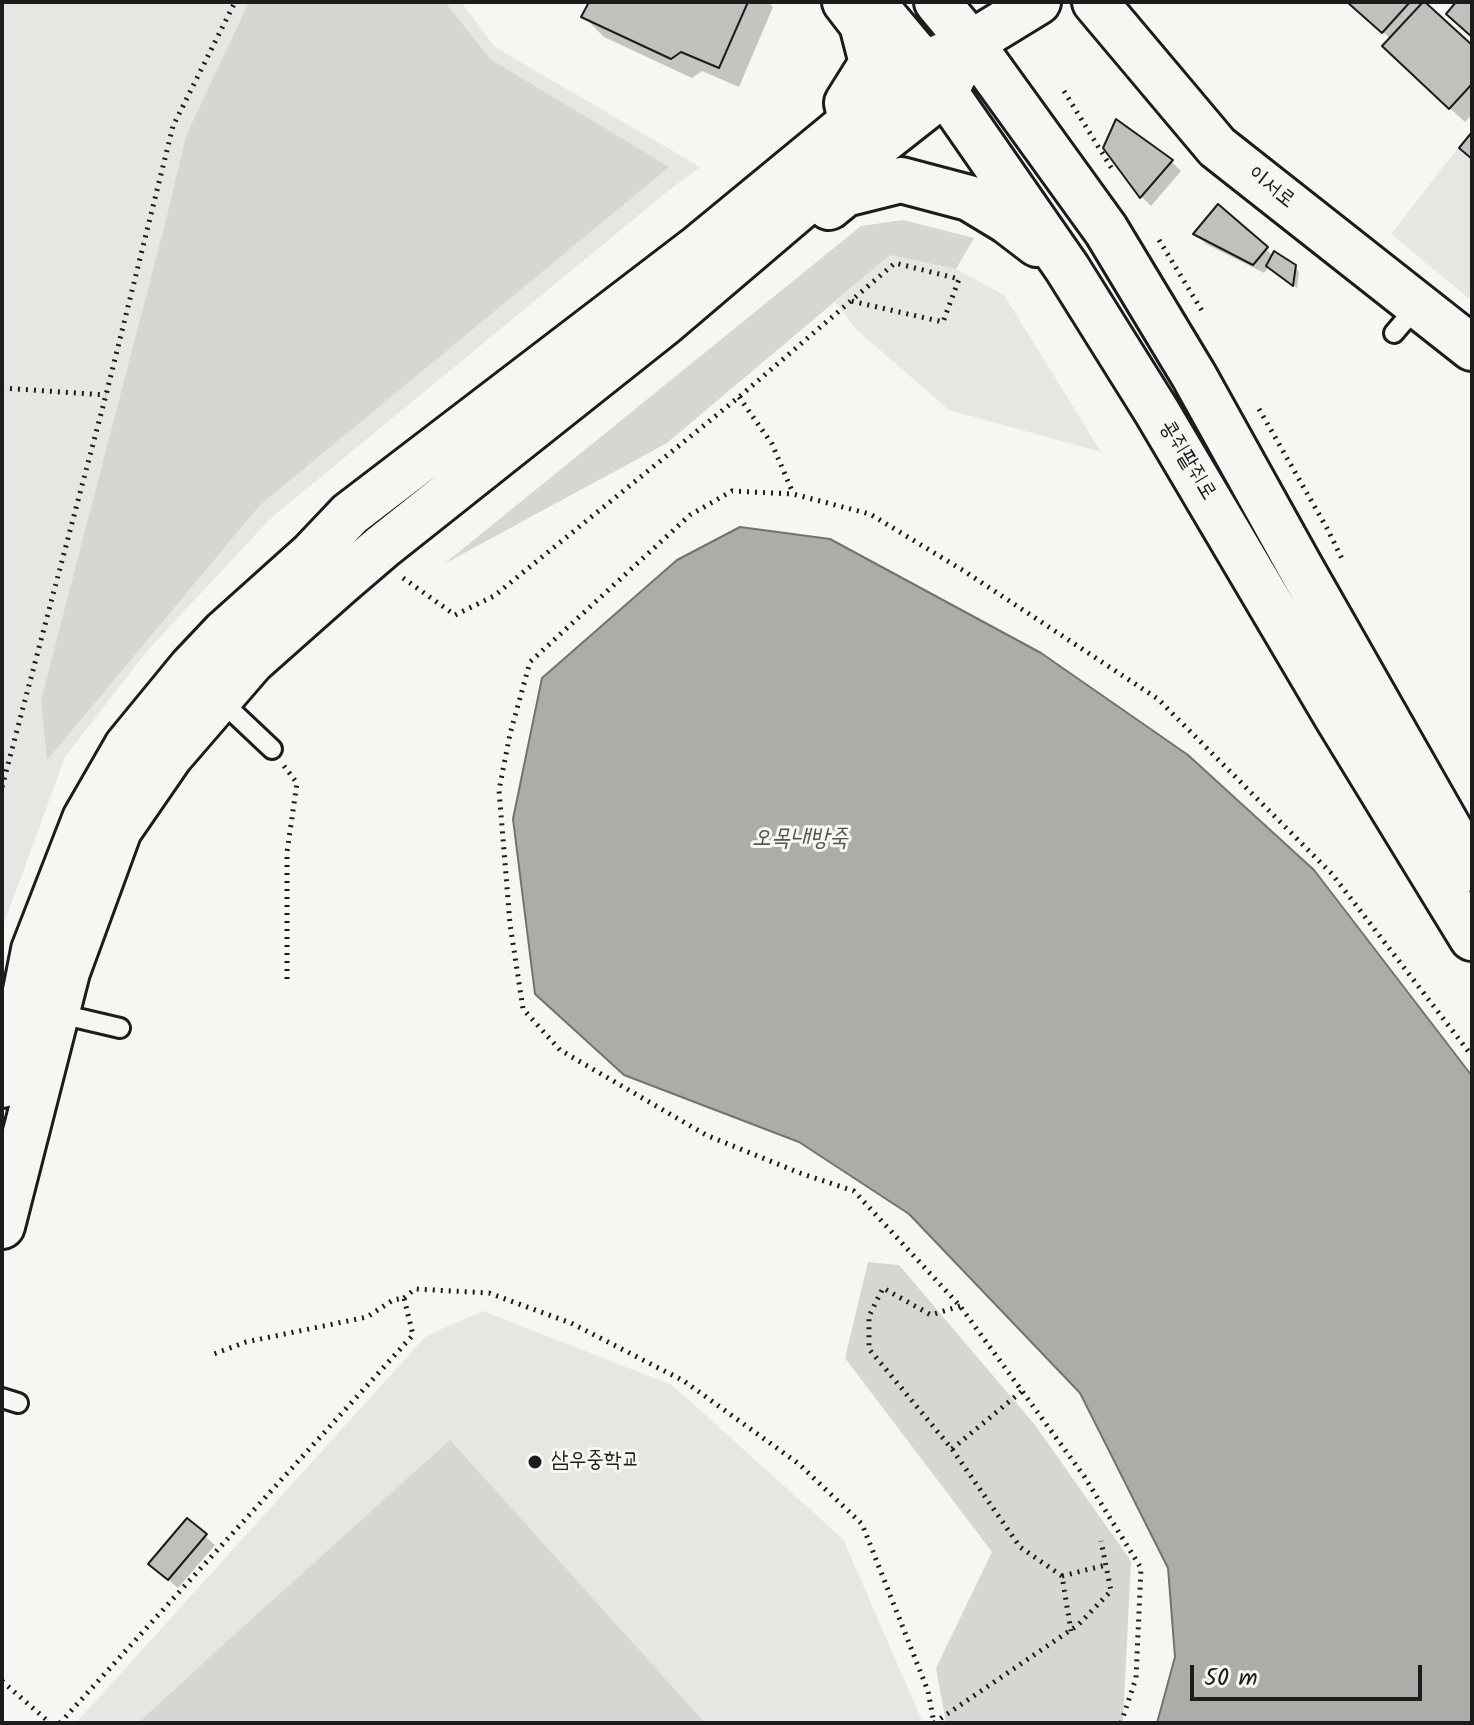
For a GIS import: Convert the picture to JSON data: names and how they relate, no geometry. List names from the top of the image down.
{
  "streets": {
    "street": ["이서로", "콩쥐팥쥐로"]
  },
  "water": ["오목내방죽"],
  "places": ["삼우중학교"],
  "scale_bar": "50 m"
}
